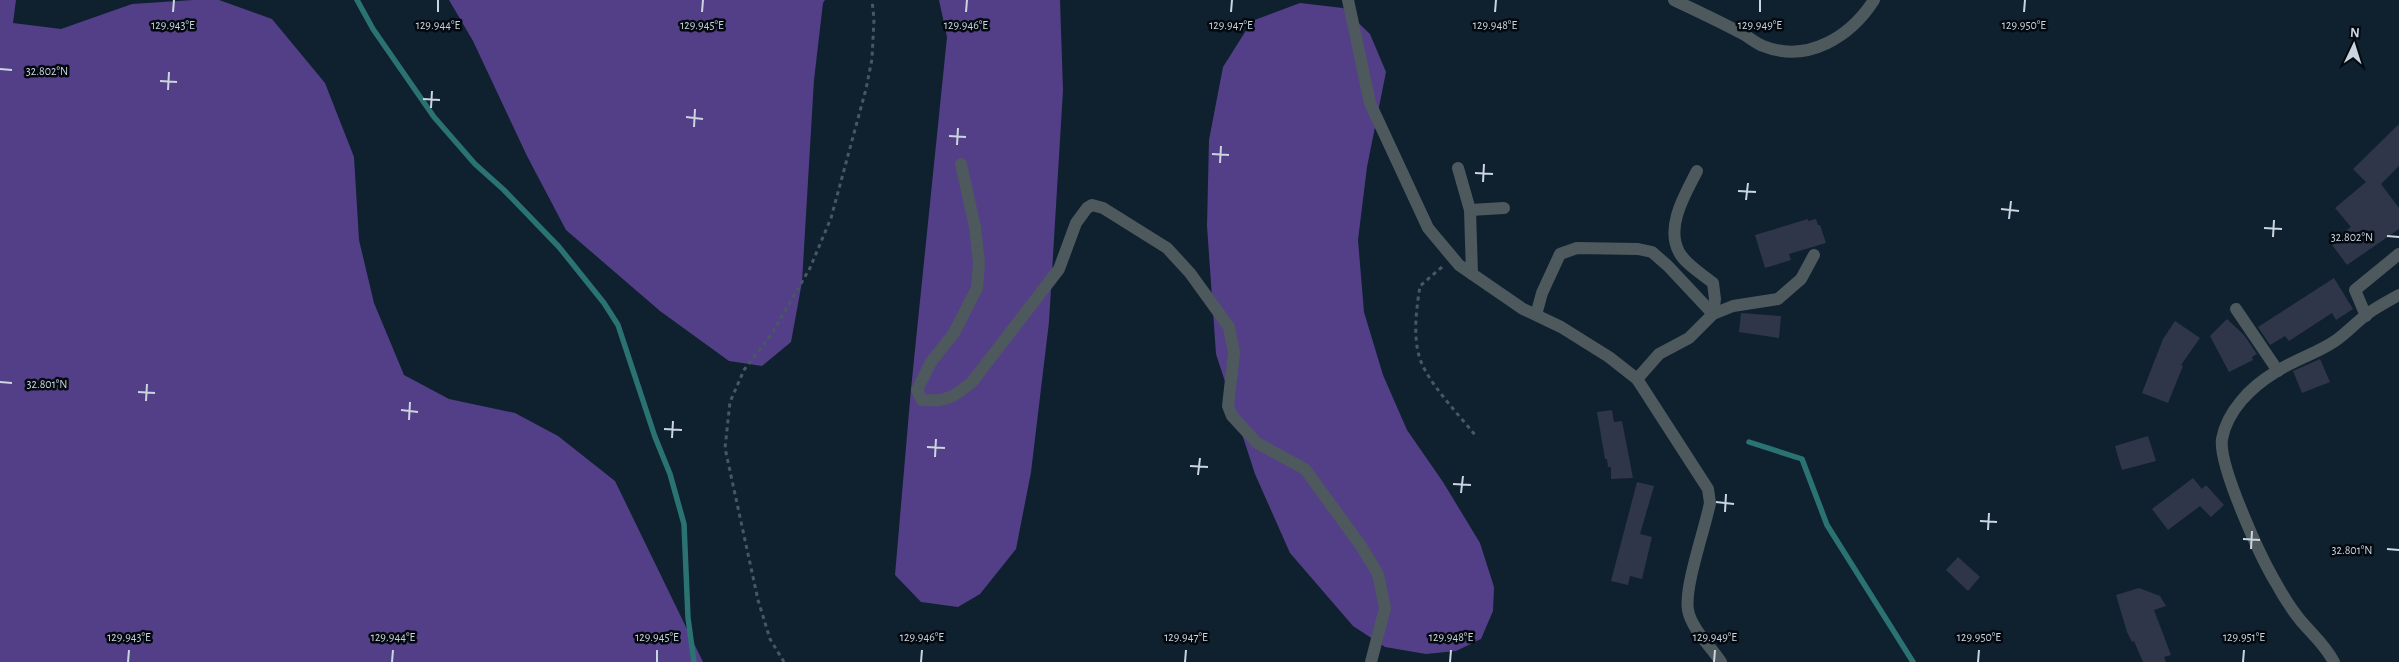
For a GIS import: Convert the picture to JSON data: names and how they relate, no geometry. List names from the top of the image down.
{
  "north": "top",
  "coordinates": [
    "129.943°E",
    "129.944°E",
    "129.945°E",
    "129.946°E",
    "129.947°E",
    "129.948°E",
    "129.949°E",
    "129.950°E",
    "32.802°N",
    "32.801°N",
    "129.951°E"
  ]
}
